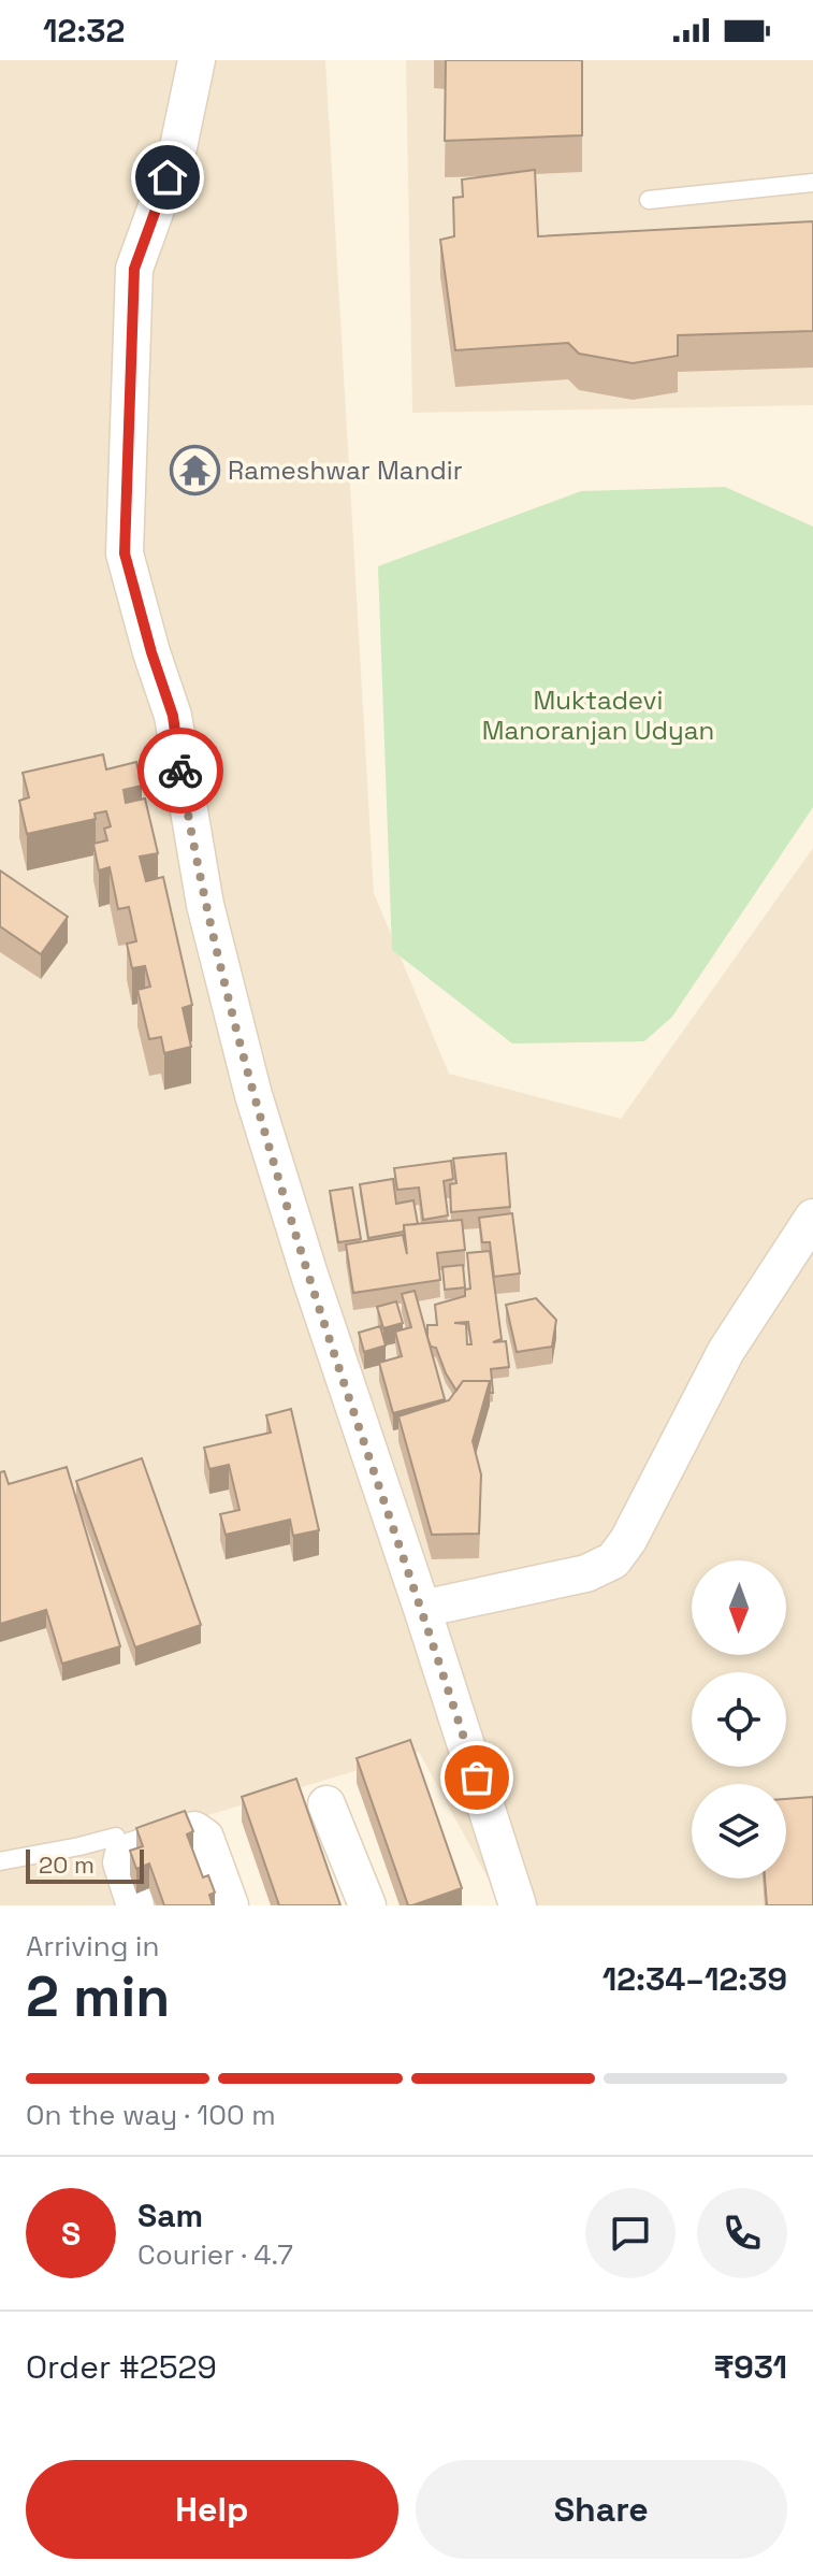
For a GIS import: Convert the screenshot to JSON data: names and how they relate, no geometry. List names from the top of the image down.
{
  "parks": ["Muktadevi Manoranjan Udyan"],
  "places": {
    "temple": ["Rameshwar Mandir"]
  },
  "scale_bar": "20 m",
  "north": "bottom",
  "page": {
    "status": "12:32",
    "scale": "20 m",
    "heading": ["2 min", "Arriving in", "12:34–12:39"],
    "panel": [
      "Sam",
      "Courier · 4.7",
      "Order #2529",
      "₹931"
    ],
    "bar": "On the way · 100 m",
    "round": "S",
    "buttons": ["Help", "Share"]
  }
}
